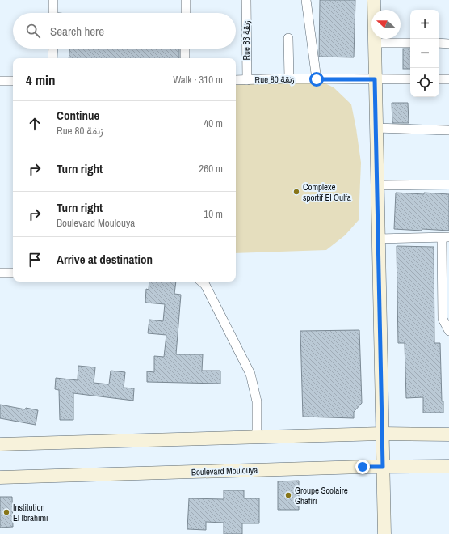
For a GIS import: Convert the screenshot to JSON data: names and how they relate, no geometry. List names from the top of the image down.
{
  "streets": {
    "street": ["Rue 83 زنقة", "Rue 80 زنقة", "Boulevard Moulouya"]
  },
  "crossings": [
    ["Rue 83 زنقة", "Rue 80 زنقة"]
  ],
  "places": ["Complexe sportif El Oulfa", "Groupe Scolaire Ghafiri", "Institution El Ibrahimi"],
  "north": "left",
  "page": {
    "map_buttons": ["+", "−"],
    "search": "Search here",
    "heading": ["4 min", "Walk · 310 m"],
    "list": [
      ["Continue", "Rue 80 زنقة", "40 m"],
      ["Turn right", "260 m"],
      ["Turn right", "Boulevard Moulouya", "10 m"],
      "Arrive at destination"
    ]
  }
}
